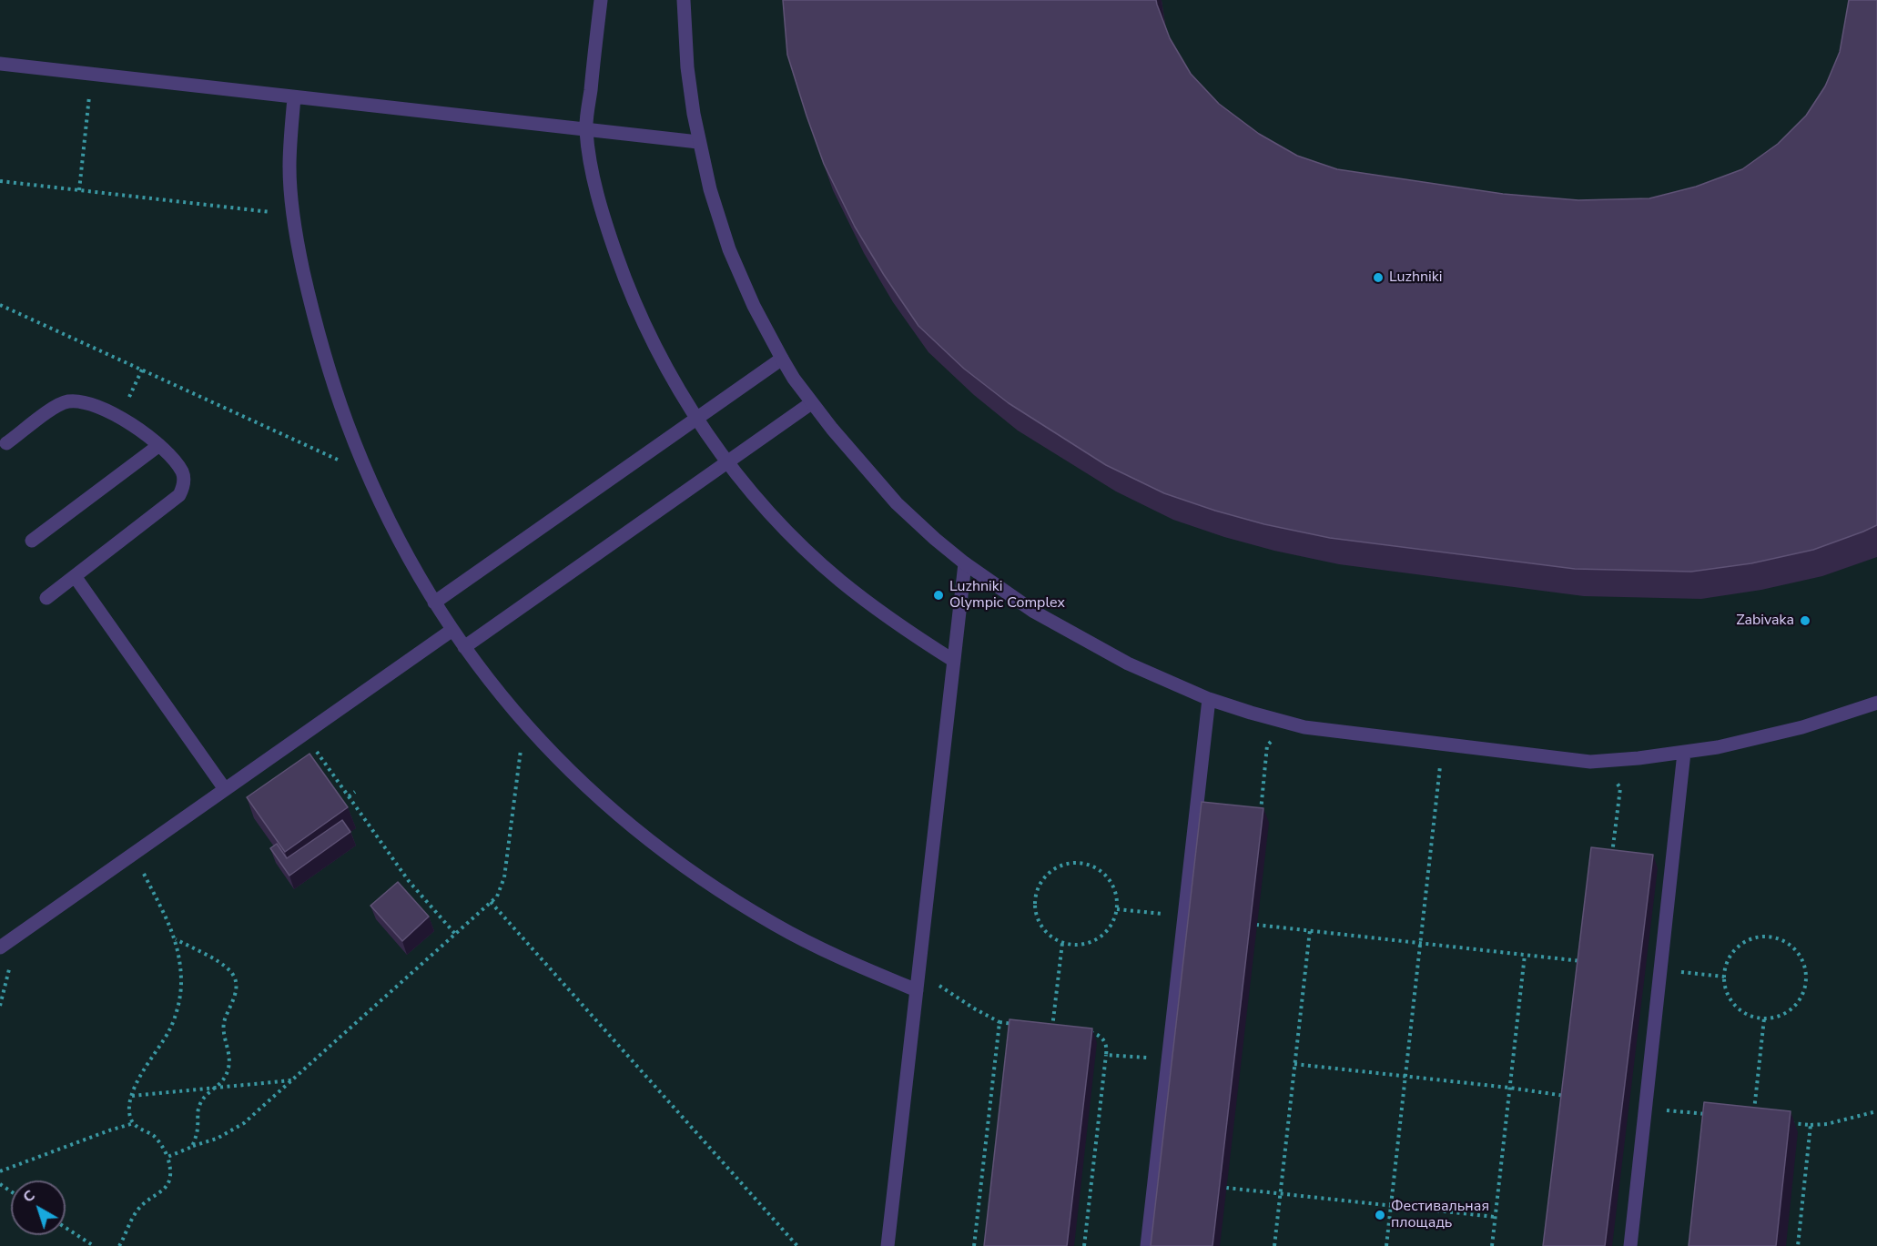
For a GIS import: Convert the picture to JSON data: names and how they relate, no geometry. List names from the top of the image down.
{
  "places": [
    "Luzhniki",
    "Luzhniki Olympic Complex",
    "Zabivaka",
    "Фестивальная площадь"
  ],
  "north": "top left"
}
